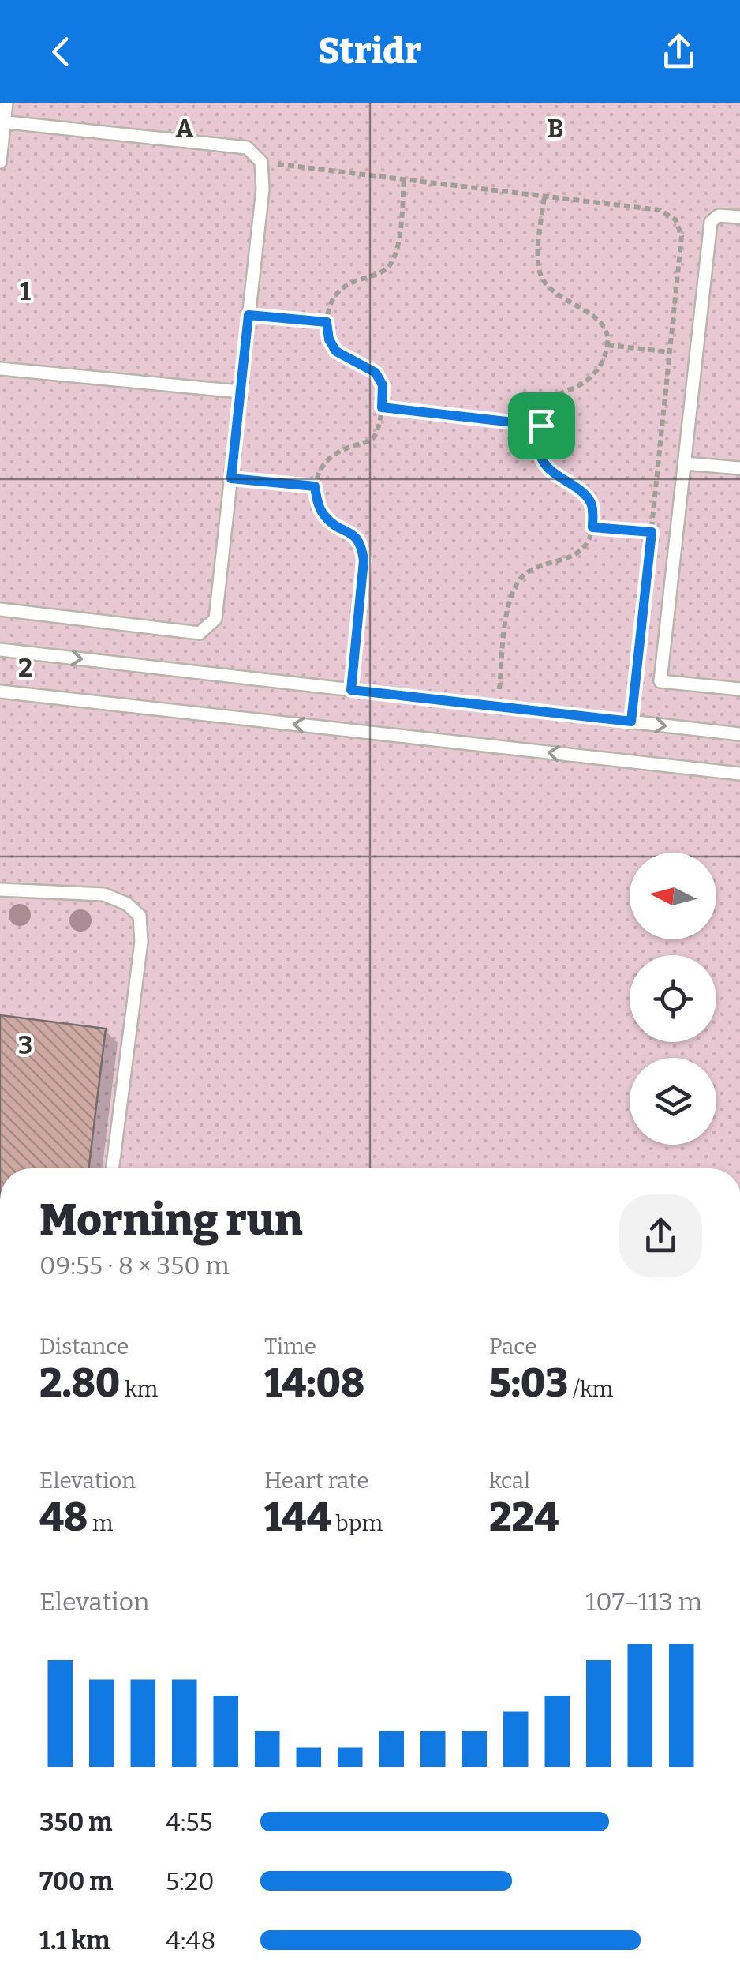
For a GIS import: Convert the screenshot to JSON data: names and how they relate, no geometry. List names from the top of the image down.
{
  "north": "left",
  "page": {
    "header": "Stridr",
    "heading": ["Morning run", "09:55 · 8 × 350 m"],
    "stats": [
      ["Distance", "2.80 km"],
      ["Time", "14:08"],
      ["Pace", "5:03 /km"],
      ["Elevation", "48 m"],
      ["Heart rate", "144 bpm"],
      ["kcal", "224"]
    ],
    "chart": ["Elevation", "107–113 m"],
    "list": [
      {
        "name": "350 m",
        "note": "4:55"
      },
      {
        "name": "700 m",
        "note": "5:20"
      },
      {
        "name": "1.1 km",
        "note": "4:48"
      }
    ]
  },
  "grid": {
    "columns": ["A", "B"],
    "rows": ["1", "2", "3"]
  }
}
